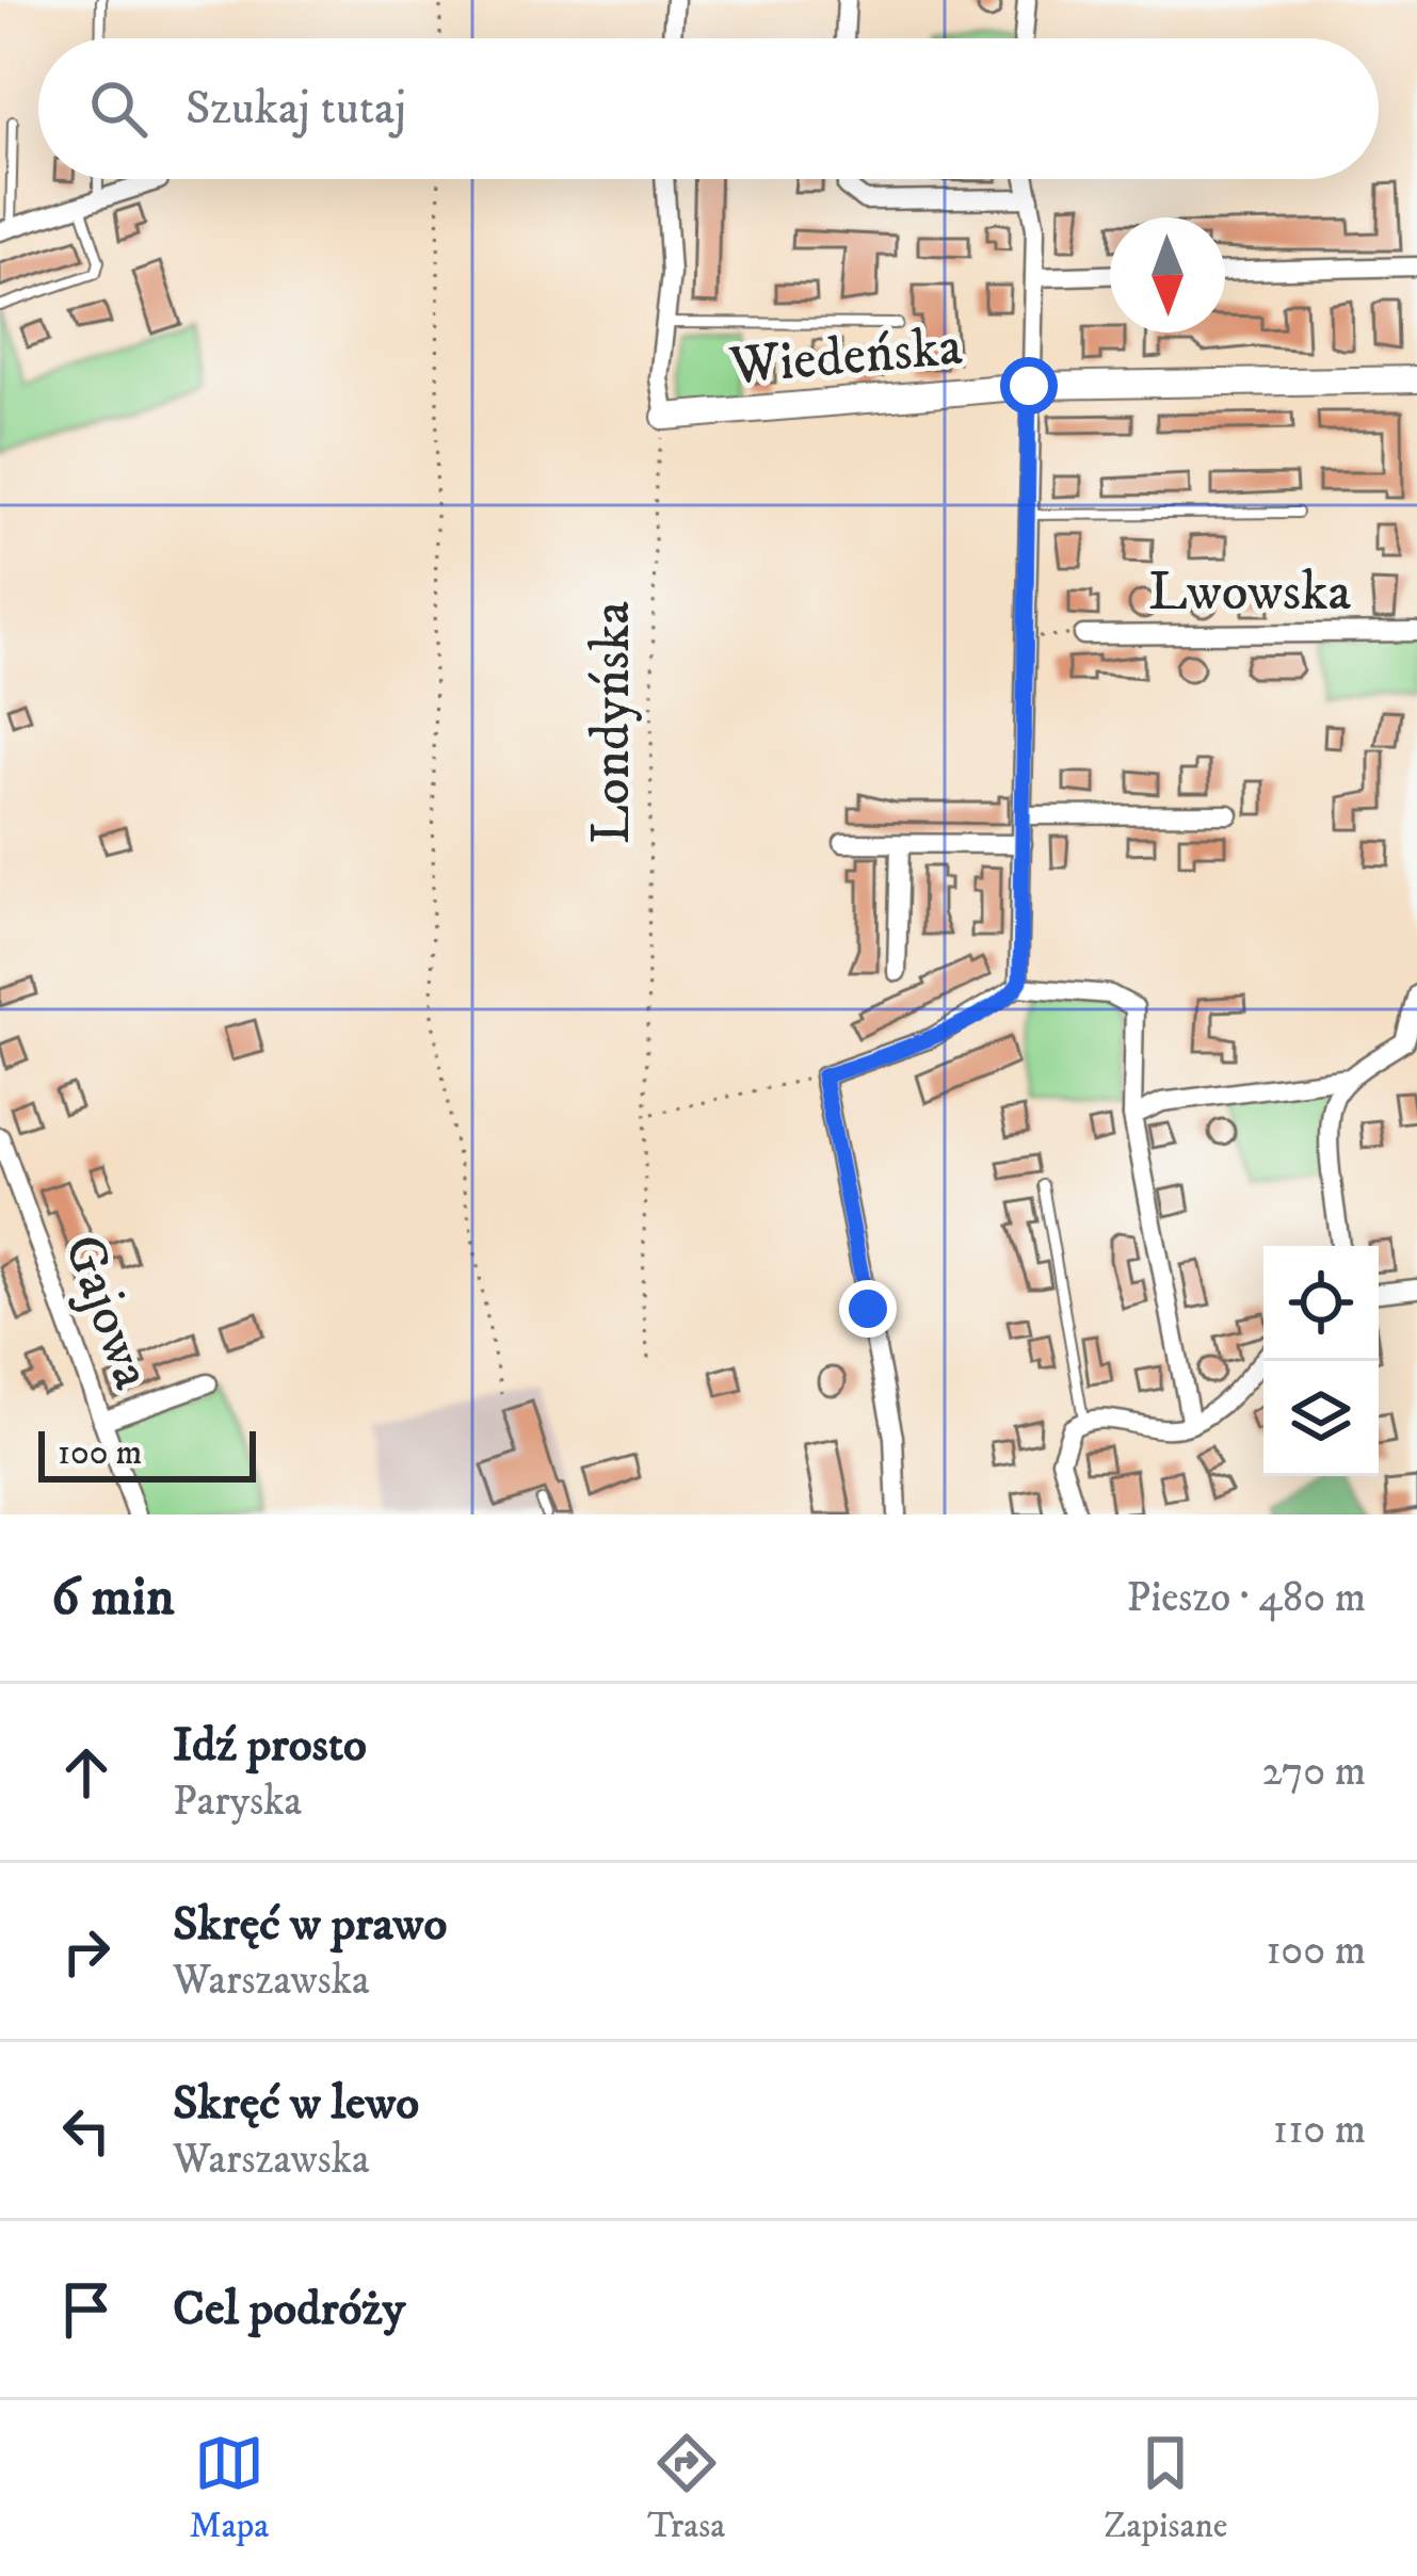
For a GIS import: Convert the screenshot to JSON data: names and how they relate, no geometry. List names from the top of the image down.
{
  "streets": {
    "street": ["Wiedeńska", "Lwowska", "Gajowa"],
    "path": ["Londyńska"]
  },
  "crossings": [
    ["Wiedeńska", "Londyńska"]
  ],
  "scale_bar": "100 m",
  "north": "bottom",
  "page": {
    "search": "Szukaj tutaj",
    "scale": "100 m",
    "heading": ["6 min", "Pieszo · 480 m"],
    "list": [
      ["Idź prosto", "Paryska", "270 m"],
      ["Skręć w prawo", "Warszawska", "100 m"],
      ["Skręć w lewo", "Warszawska", "110 m"],
      "Cel podróży"
    ],
    "nav": ["Mapa", "Trasa", "Zapisane"]
  }
}
